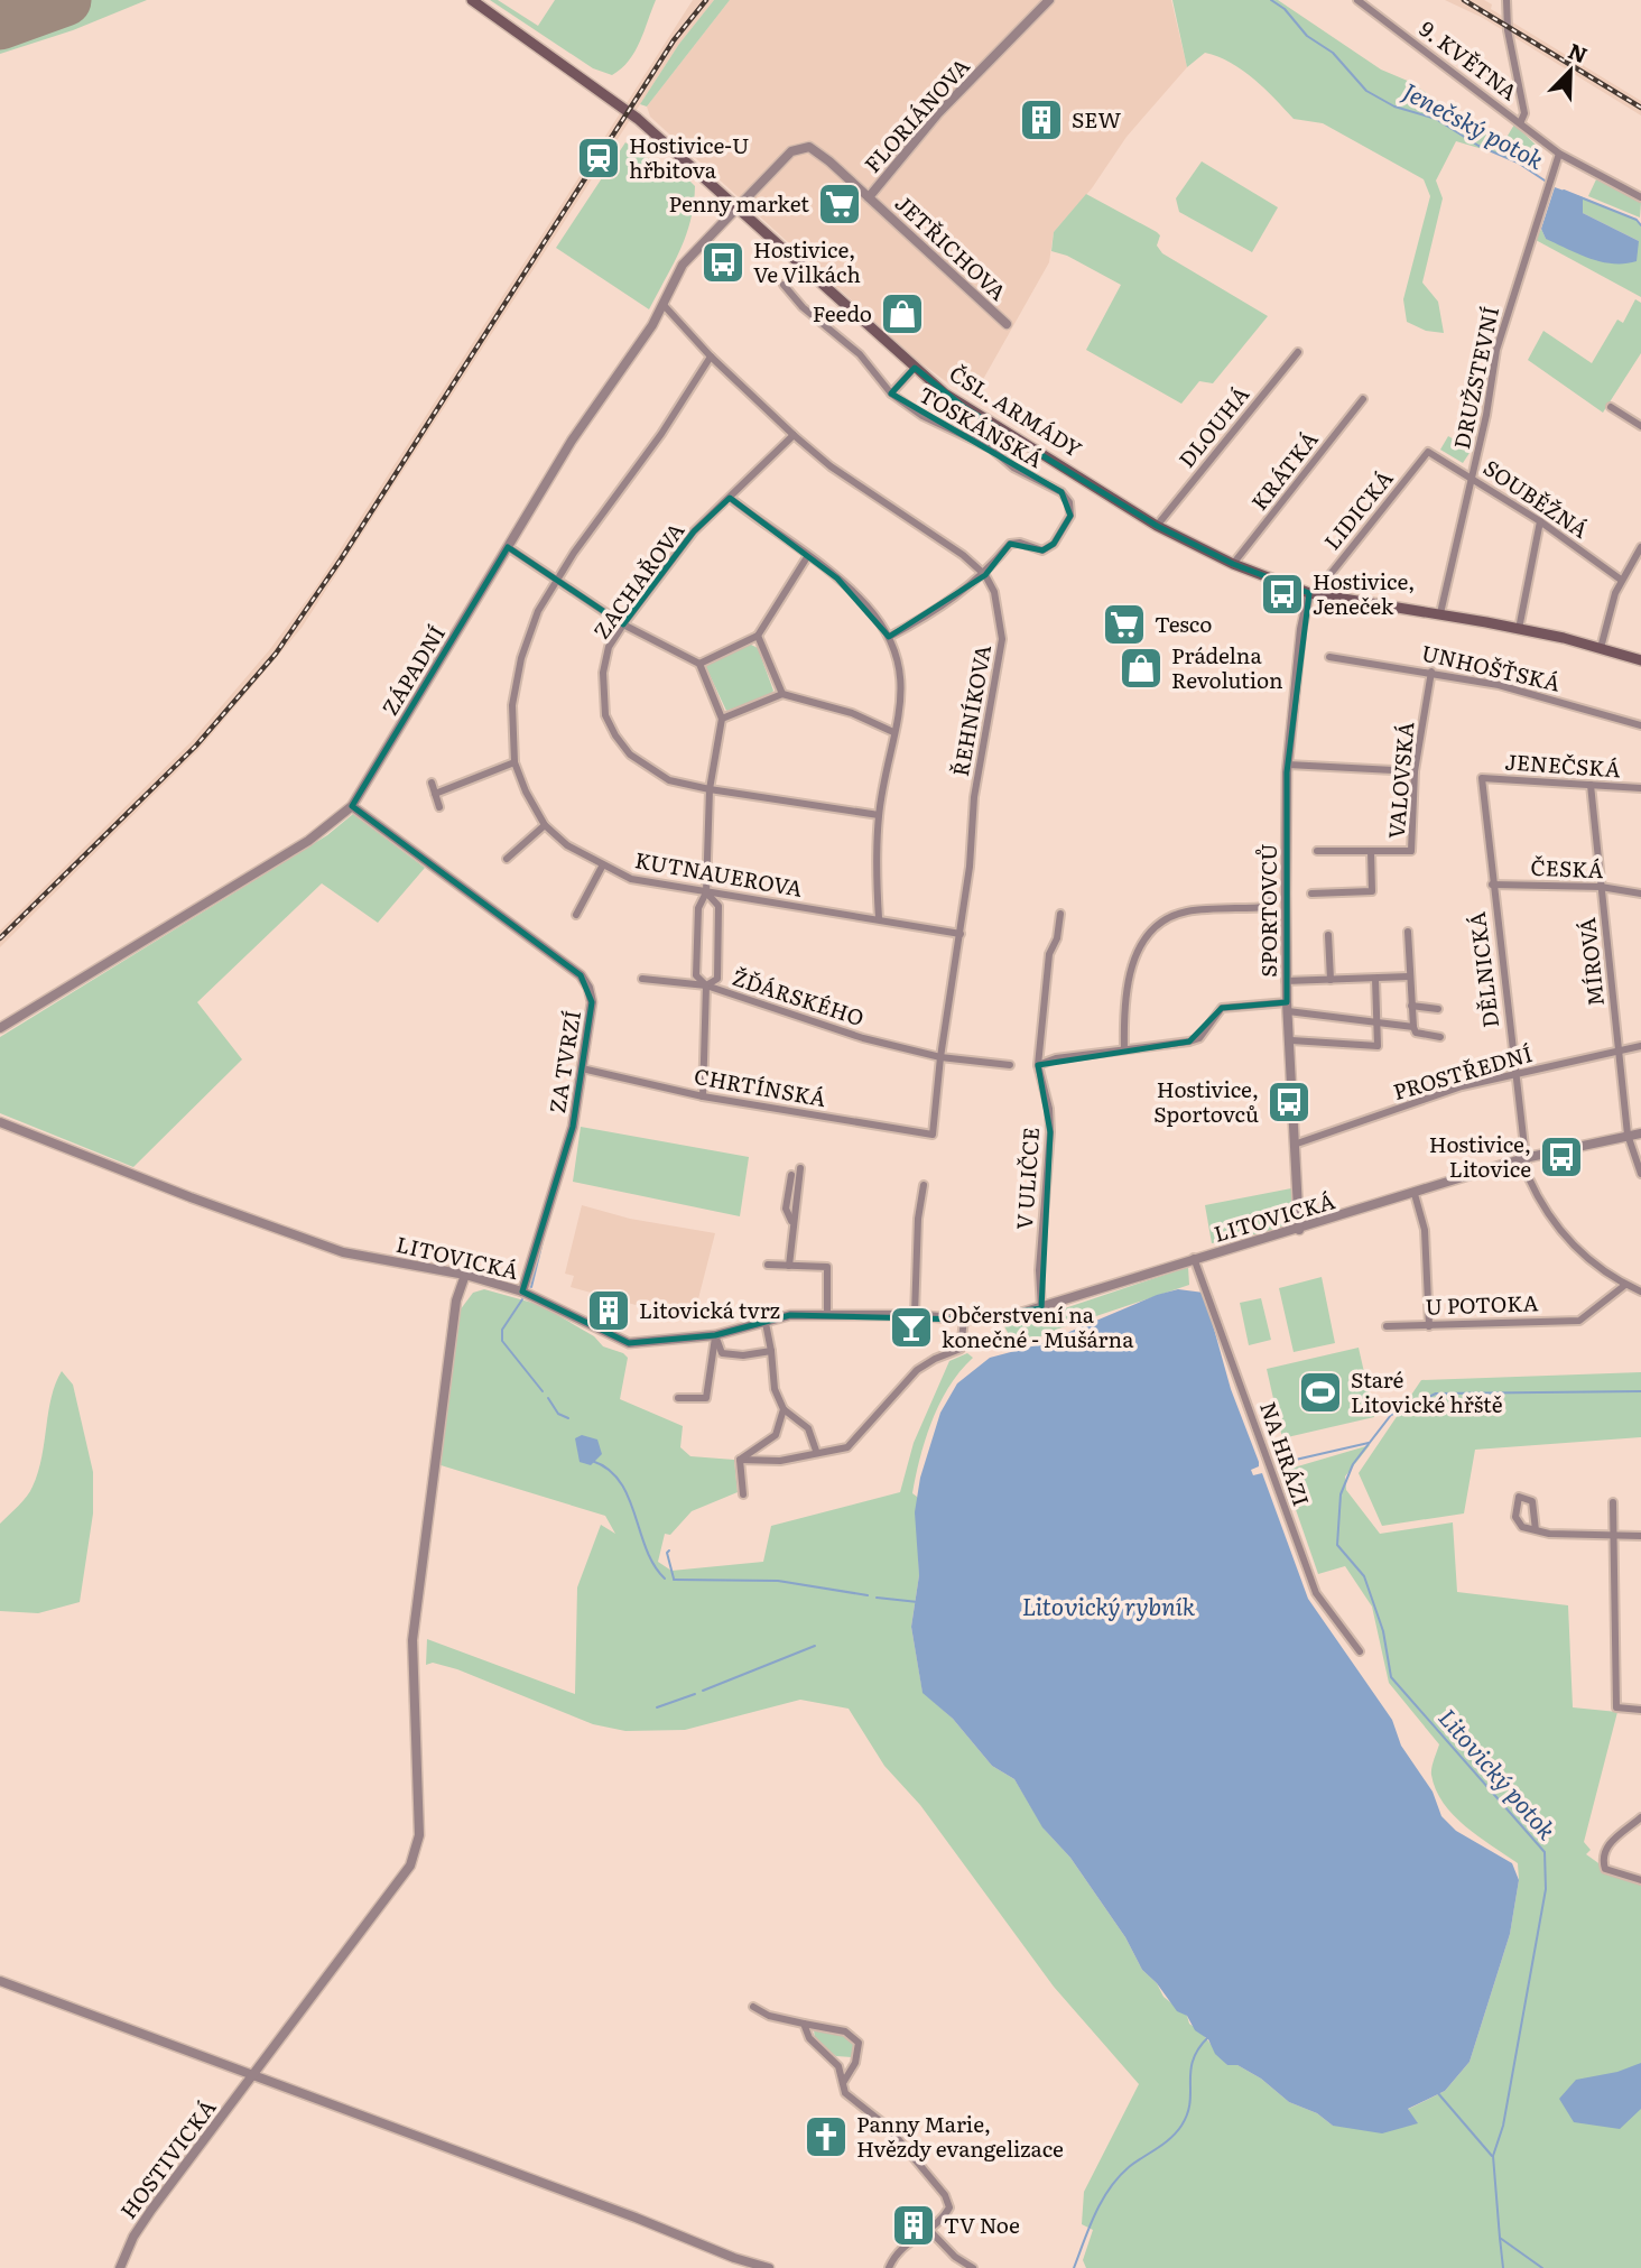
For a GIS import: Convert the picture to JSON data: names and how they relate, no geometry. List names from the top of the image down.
{
  "streets": {
    "main road": ["ČSL. ARMÁDY"],
    "street": [
      "9. KVĚTNA",
      "FLORIÁNOVA",
      "JETŘICHOVA",
      "DRUŽSTEVNÍ",
      "TOSKÁNSKÁ",
      "DLOUHÁ",
      "KRÁTKÁ",
      "SOUBĚŽNÁ",
      "LIDICKÁ",
      "ZACHAŘOVA",
      "UNHOŠŤSKÁ",
      "ZÁPADNÍ",
      "ŘEHNÍKOVA",
      "JENEČSKÁ",
      "VALOVSKÁ",
      "ČESKÁ",
      "KUTNAUEROVA",
      "SPORTOVCŮ",
      "MÍROVÁ",
      "DĚLNICKÁ",
      "ŽĎÁRSKÉHO",
      "ZA TVRZÍ",
      "PROSTŘEDNÍ",
      "CHRTÍNSKÁ",
      "V ULIČCE",
      "LITOVICKÁ",
      "U POTOKA",
      "NA HRÁZI",
      "HOSTIVICKÁ"
    ]
  },
  "crossings": [
    ["9. KVĚTNA", "DRUŽSTEVNÍ"],
    ["FLORIÁNOVA", "JETŘICHOVA"],
    ["FLORIÁNOVA", "ČSL. ARMÁDY"],
    ["FLORIÁNOVA", "ZÁPADNÍ"],
    ["DRUŽSTEVNÍ", "ČSL. ARMÁDY"],
    ["DRUŽSTEVNÍ", "SOUBĚŽNÁ"],
    ["ČSL. ARMÁDY", "DLOUHÁ"],
    ["ČSL. ARMÁDY", "KRÁTKÁ"],
    ["ČSL. ARMÁDY", "LIDICKÁ"],
    ["ČSL. ARMÁDY", "ZÁPADNÍ"],
    ["ČSL. ARMÁDY", "SPORTOVCŮ"],
    ["TOSKÁNSKÁ", "ŘEHNÍKOVA"],
    ["SOUBĚŽNÁ", "LIDICKÁ"],
    ["UNHOŠŤSKÁ", "VALOVSKÁ"],
    ["ZÁPADNÍ", "ZA TVRZÍ"],
    ["ŘEHNÍKOVA", "KUTNAUEROVA"],
    ["ŘEHNÍKOVA", "ŽĎÁRSKÉHO"],
    ["ŘEHNÍKOVA", "CHRTÍNSKÁ"],
    ["JENEČSKÁ", "MÍROVÁ"],
    ["JENEČSKÁ", "DĚLNICKÁ"],
    ["ČESKÁ", "MÍROVÁ"],
    ["ČESKÁ", "DĚLNICKÁ"],
    ["SPORTOVCŮ", "PROSTŘEDNÍ"],
    ["SPORTOVCŮ", "LITOVICKÁ"],
    ["MÍROVÁ", "PROSTŘEDNÍ"],
    ["MÍROVÁ", "LITOVICKÁ"],
    ["DĚLNICKÁ", "PROSTŘEDNÍ"],
    ["DĚLNICKÁ", "LITOVICKÁ"],
    ["DĚLNICKÁ", "U POTOKA"],
    ["ZA TVRZÍ", "CHRTÍNSKÁ"],
    ["ZA TVRZÍ", "LITOVICKÁ"],
    ["V ULIČCE", "LITOVICKÁ"],
    ["LITOVICKÁ", "NA HRÁZI"],
    ["LITOVICKÁ", "HOSTIVICKÁ"]
  ],
  "water": ["Jenečský potok", "Litovický rybník", "Litovický potok"],
  "places": {
    "building": ["SEW", "Litovická tvrz", "TV Noe"],
    "station": ["Hostivice-U hřbitova"],
    "supermarket": ["Penny market", "Tesco"],
    "bus stop": [
      "Hostivice, Ve Vilkách",
      "Hostivice, Jeneček",
      "Hostivice, Sportovců",
      "Hostivice, Litovice"
    ],
    "shop": ["Feedo", "Prádelna Revolution"],
    "bar": ["Občerstvení na konečné - Mušárna"],
    "sports": ["Staré Litovické hřště"],
    "church": ["Panny Marie, Hvězdy evangelizace"]
  },
  "north": "top right"
}
